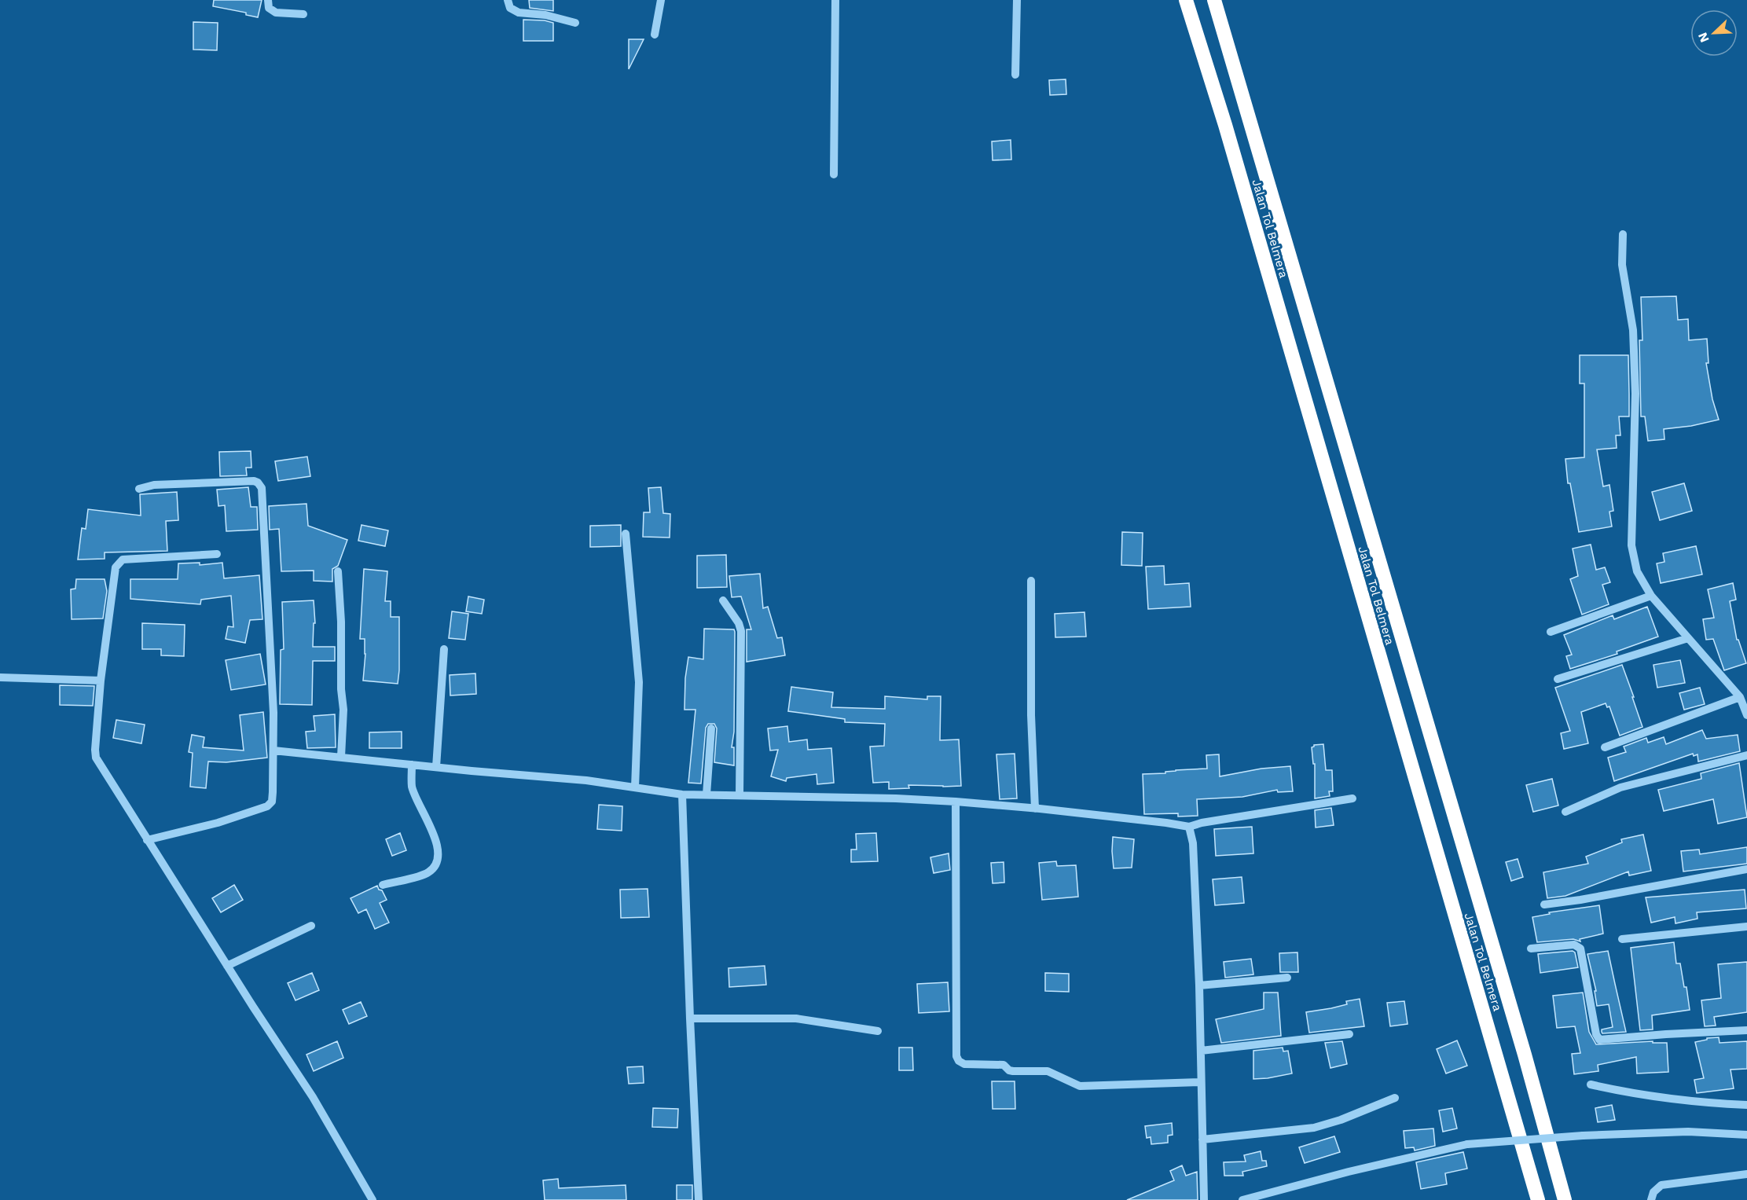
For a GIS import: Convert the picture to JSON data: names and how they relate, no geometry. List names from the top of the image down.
{
  "streets": {
    "highway": ["Jalan Tol Belmera"]
  },
  "north": "bottom left"
}
